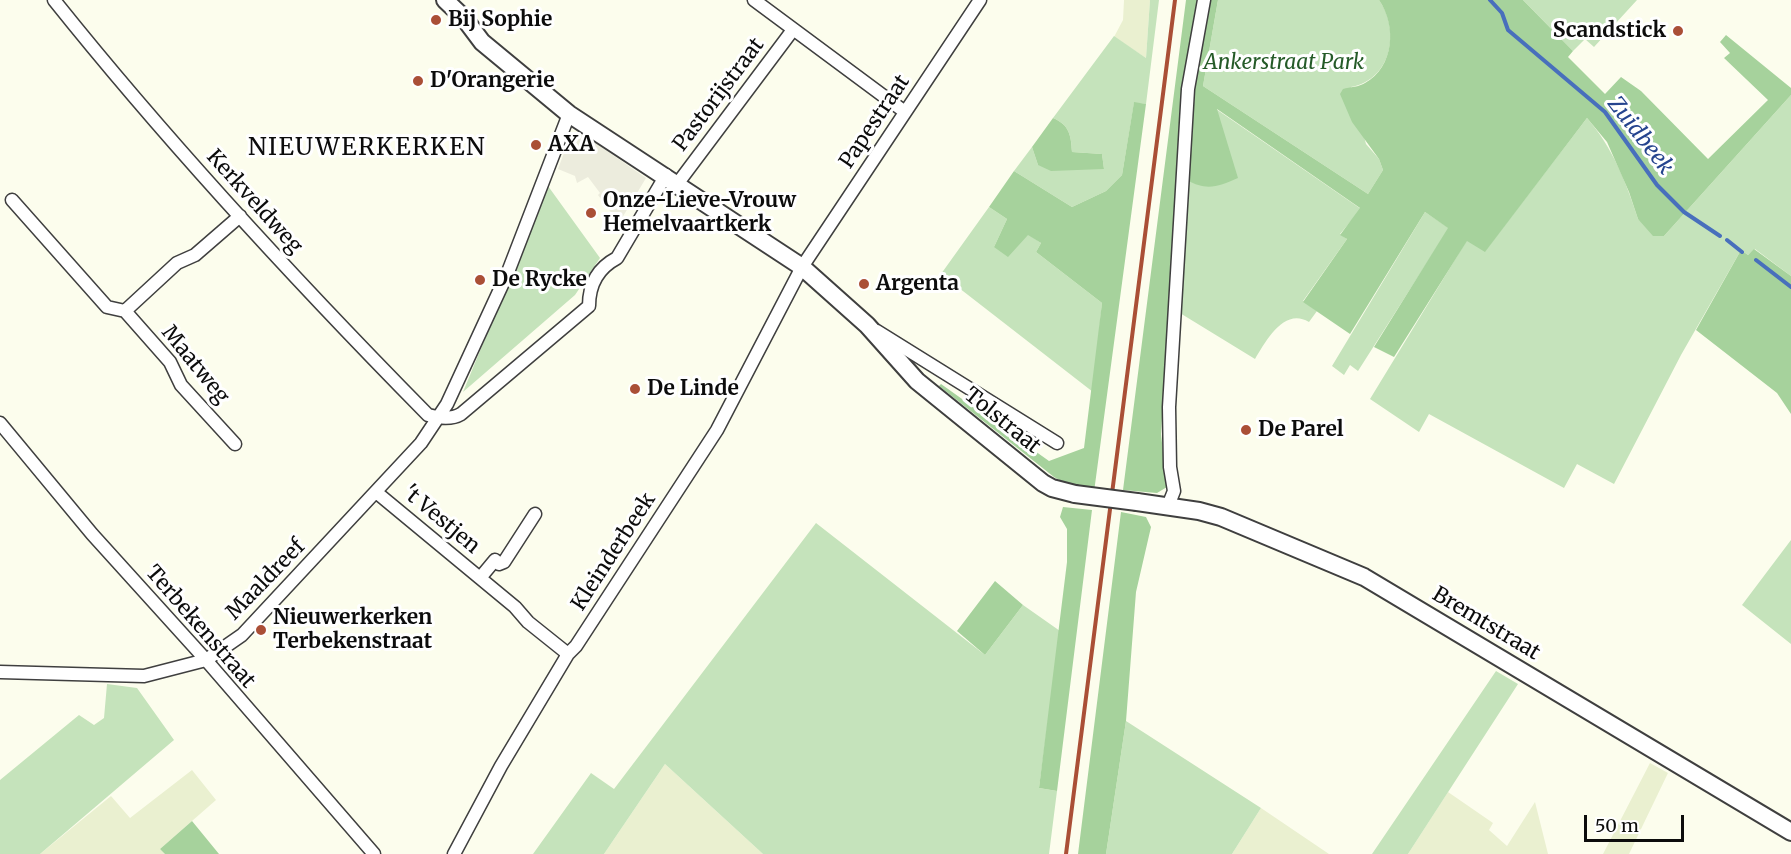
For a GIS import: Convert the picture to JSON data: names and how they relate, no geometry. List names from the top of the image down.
{
  "streets": {
    "street": [
      "Pastorijstraat",
      "Papestraat",
      "Kerkveldweg",
      "Maatweg",
      "Tolstraat",
      "'t Vestjen",
      "Kleinderbeek",
      "Maaldreef",
      "Bremtstraat",
      "Terbekenstraat"
    ]
  },
  "crossings": [
    ["Pastorijstraat", "Tolstraat"],
    ["Papestraat", "Tolstraat"],
    ["Papestraat", "Kleinderbeek"],
    ["Kerkveldweg", "Maaldreef"],
    ["Tolstraat", "Kleinderbeek"],
    ["Tolstraat", "Maaldreef"],
    ["Tolstraat", "Bremtstraat"],
    ["'t Vestjen", "Kleinderbeek"],
    ["'t Vestjen", "Maaldreef"],
    ["Maaldreef", "Terbekenstraat"]
  ],
  "districts": ["NIEUWERKERKEN"],
  "water": ["Zuidbeek"],
  "parks": ["Ankerstraat Park"],
  "places": [
    "Bij Sophie",
    "Scandstick",
    "D'Orangerie",
    "AXA",
    "Onze-Lieve-Vrouw Hemelvaartkerk",
    "De Rycke",
    "Argenta",
    "De Linde",
    "De Parel",
    "Nieuwerkerken Terbekenstraat"
  ],
  "scale_bar": "50 m"
}
